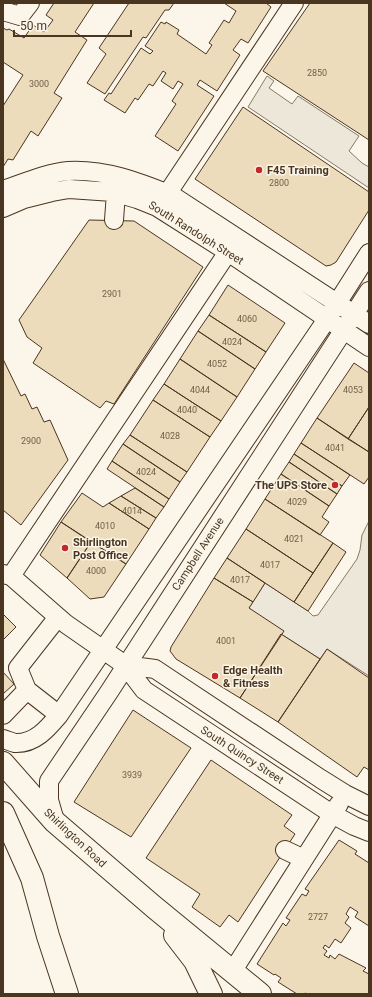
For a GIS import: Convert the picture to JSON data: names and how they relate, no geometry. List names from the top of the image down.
{
  "streets": {
    "main road": ["Shirlington Road"],
    "street": ["South Randolph Street", "Campbell Avenue", "South Quincy Street"]
  },
  "crossings": [
    ["South Randolph Street", "Campbell Avenue"],
    ["Campbell Avenue", "South Quincy Street"],
    ["Campbell Avenue", "Shirlington Road"]
  ],
  "places": [
    "F45 Training",
    "The UPS Store",
    "Shirlington Post Office",
    "Edge Health & Fitness"
  ],
  "house_numbers": [
    "2850",
    "3000",
    "2800",
    "2901",
    "4060",
    "4024",
    "4052",
    "4044",
    "4053",
    "4040",
    "4028",
    "2900",
    "4041",
    "4024",
    "4029",
    "4014",
    "4010",
    "4021",
    "4017",
    "4000",
    "4017",
    "4001",
    "3939",
    "2727"
  ],
  "scale_bar": "50 m"
}
